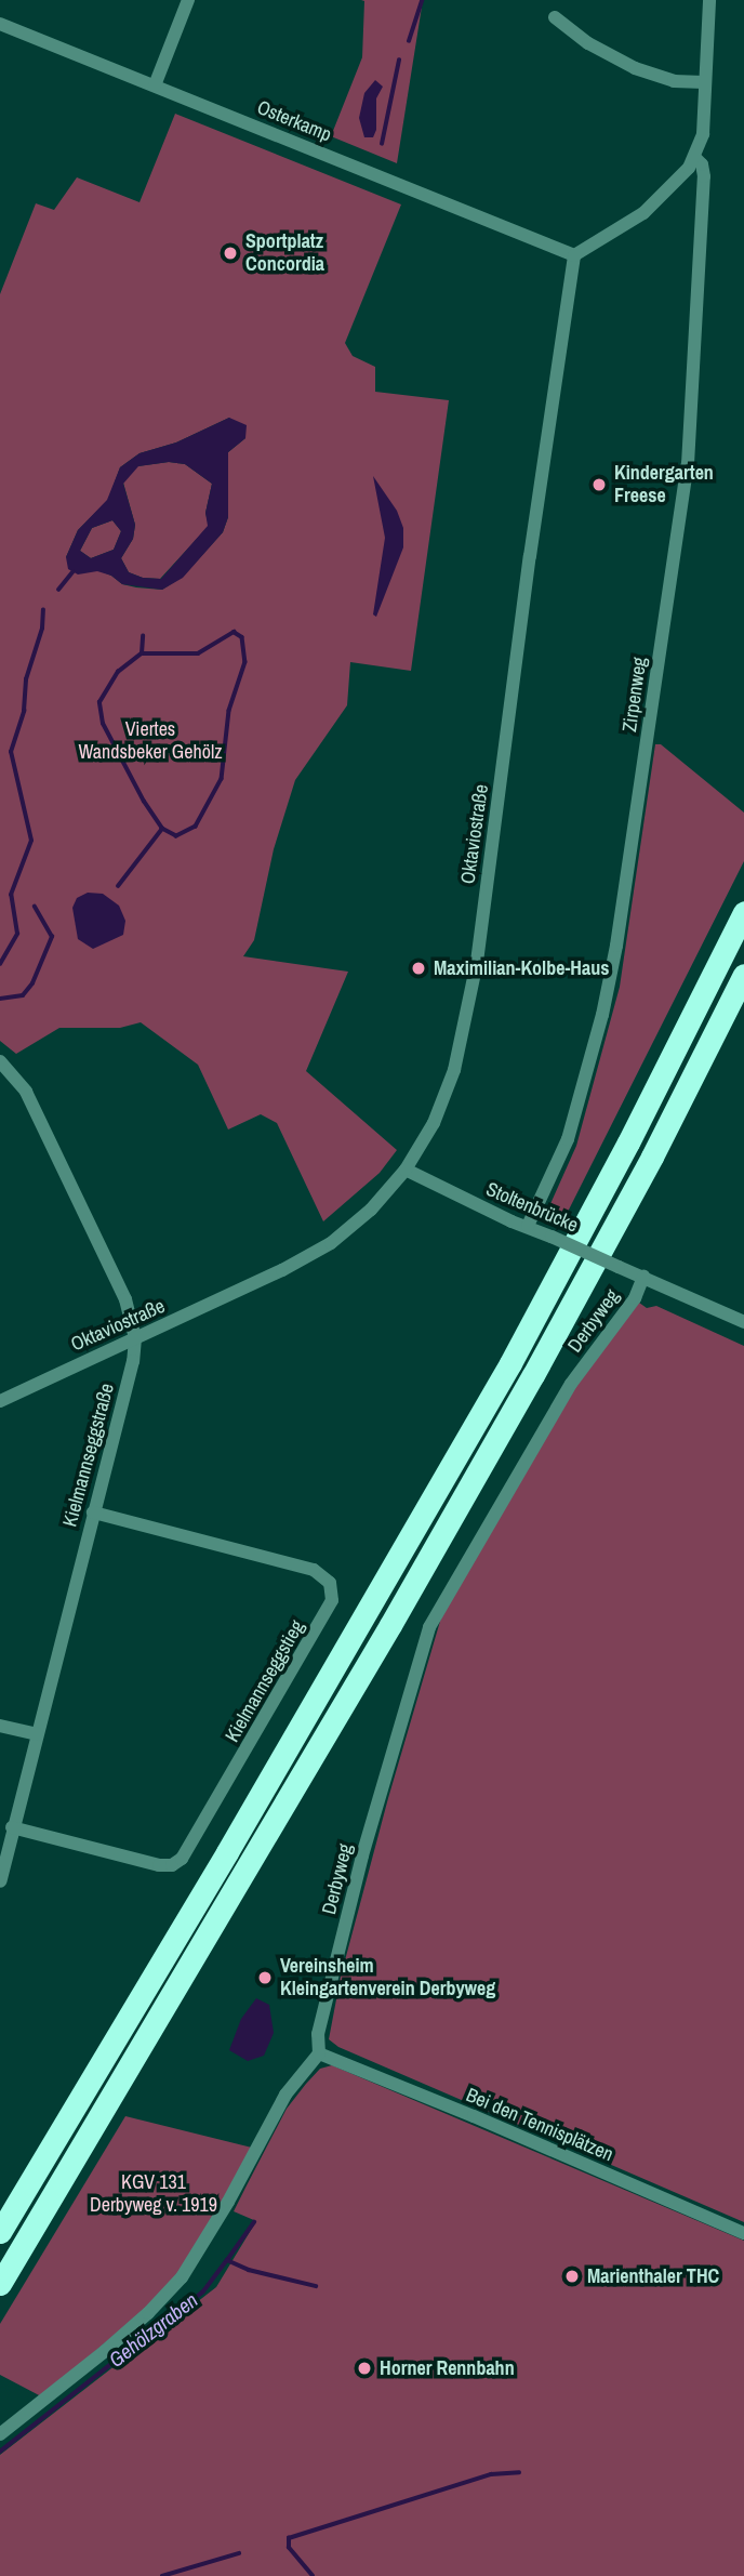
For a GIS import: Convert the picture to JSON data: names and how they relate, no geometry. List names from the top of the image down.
{
  "streets": {
    "street": [
      "Osterkamp",
      "Zirpenweg",
      "Oktaviostraße",
      "Stoltenbrücke",
      "Derbyweg",
      "Kielmannseggstraße",
      "Kielmannseggstieg",
      "Bei den Tennisplätzen"
    ]
  },
  "crossings": [
    ["Osterkamp", "Oktaviostraße"],
    ["Zirpenweg", "Stoltenbrücke"],
    ["Oktaviostraße", "Stoltenbrücke"],
    ["Oktaviostraße", "Kielmannseggstraße"],
    ["Stoltenbrücke", "Derbyweg"],
    ["Derbyweg", "Bei den Tennisplätzen"],
    ["Kielmannseggstraße", "Kielmannseggstieg"]
  ],
  "water": ["Gehölzgraben"],
  "parks": ["Viertes Wandsbeker Gehölz", "KGV 131 Derbyweg v. 1919"],
  "places": [
    "Sportplatz Concordia",
    "Kindergarten Freese",
    "Maximilian-Kolbe-Haus",
    "Vereinsheim Kleingartenverein Derbyweg",
    "Marienthaler THC",
    "Horner Rennbahn"
  ]
}
